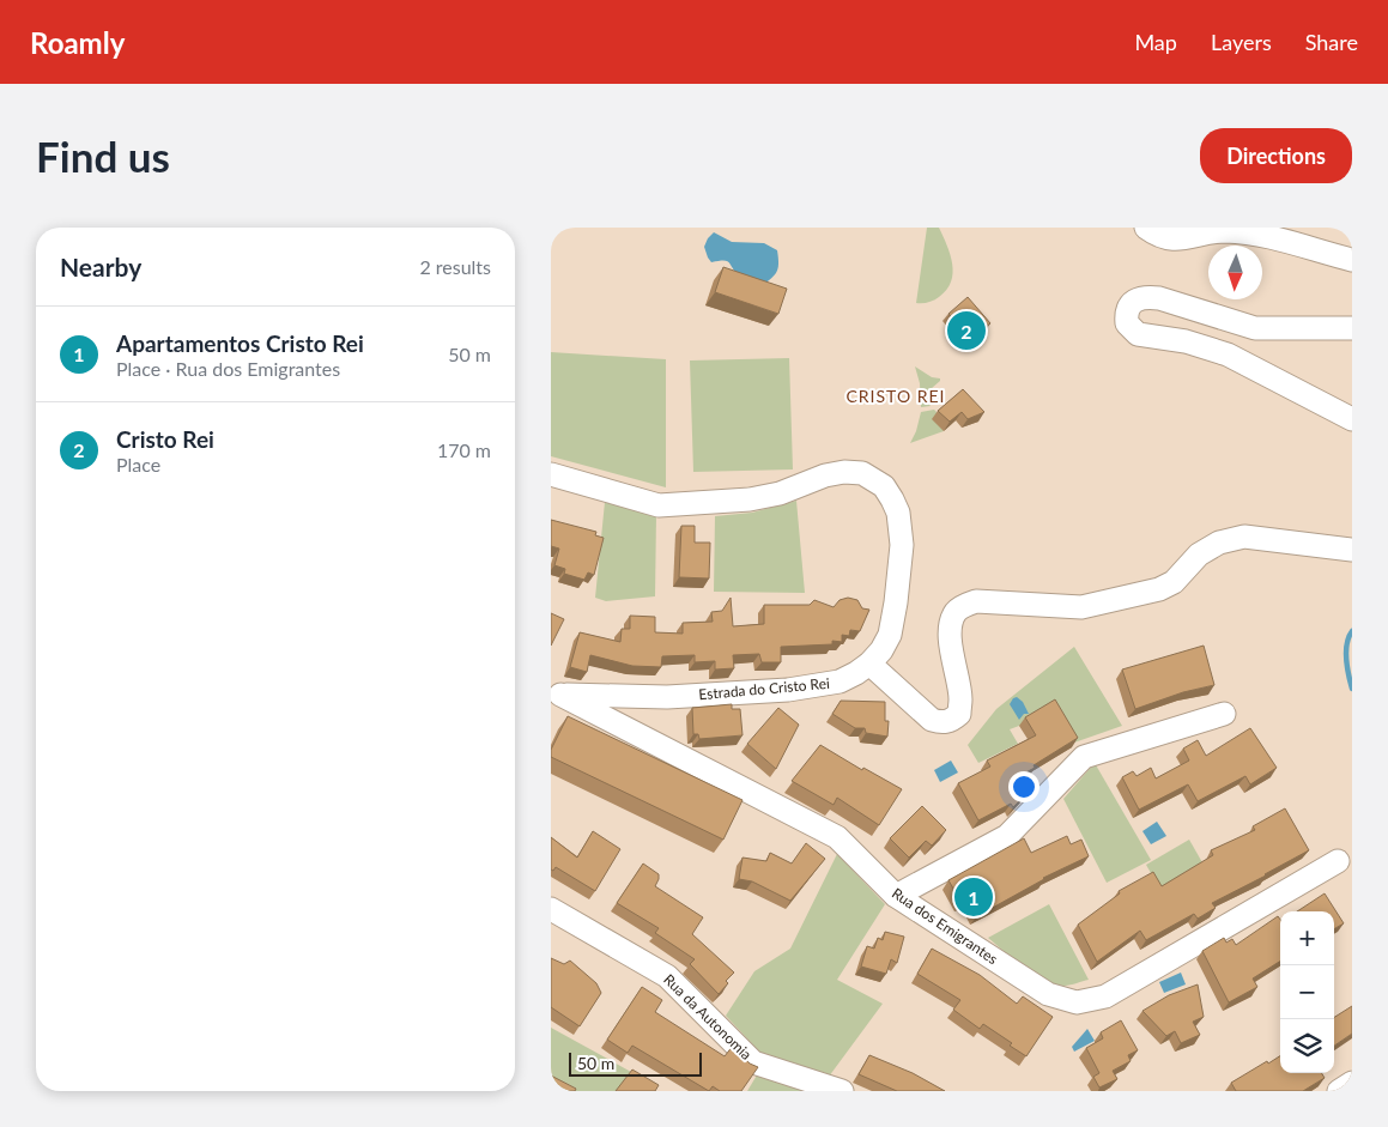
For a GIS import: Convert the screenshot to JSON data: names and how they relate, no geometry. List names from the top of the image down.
{
  "streets": {
    "street": ["Estrada do Cristo Rei", "Rua dos Emigrantes", "Rua da Autonomia"]
  },
  "crossings": [
    ["Estrada do Cristo Rei", "Rua dos Emigrantes"]
  ],
  "districts": ["CRISTO REI"],
  "scale_bar": "50 m",
  "north": "bottom",
  "page": {
    "header": "Roamly",
    "nav": ["Map", "Layers", "Share"],
    "buttons": "Directions",
    "title": "Find us",
    "heading": ["Nearby", "2 results"],
    "list": [
      {
        "mark": "1",
        "name": "Apartamentos Cristo Rei",
        "note": "Place · Rua dos Emigrantes",
        "value": "50 m"
      },
      {
        "mark": "2",
        "name": "Cristo Rei",
        "note": "Place",
        "value": "170 m"
      }
    ],
    "pins": ["2", "1"],
    "map_buttons": ["+", "−"],
    "scale": "50 m"
  }
}
